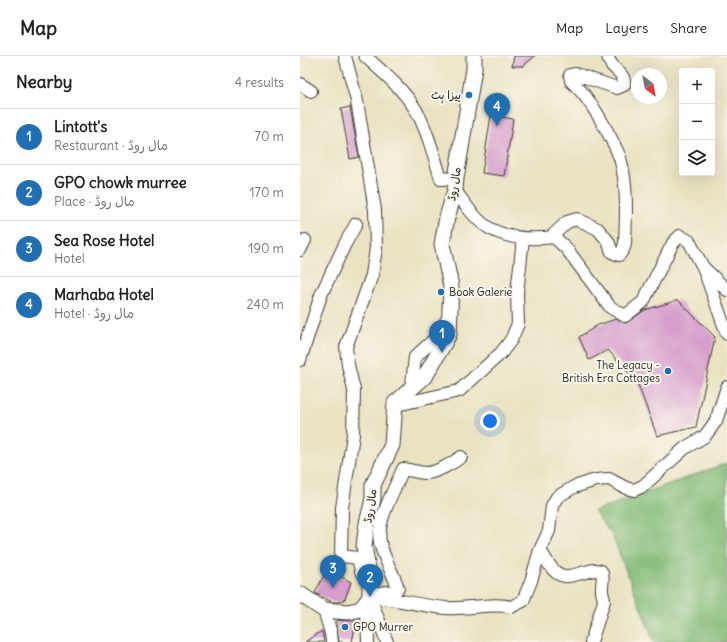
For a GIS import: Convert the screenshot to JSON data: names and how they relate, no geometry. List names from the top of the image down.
{
  "streets": {
    "main road": ["مال روڈ"]
  },
  "places": [
    "پیزا ہٹ",
    "Book Galerie",
    "The Legacy - British Era Cottages",
    "GPO Murrer"
  ],
  "north": "bottom right",
  "page": {
    "header": "Map",
    "nav": ["Map", "Layers", "Share"],
    "heading": ["Nearby", "4 results"],
    "map_buttons": ["+", "−"],
    "pins": [
      "4",
      "1",
      "3",
      "2"
    ],
    "list": [
      {
        "mark": "1",
        "name": "Lintott's",
        "note": "Restaurant · مال روڈ",
        "value": "70 m"
      },
      {
        "mark": "2",
        "name": "GPO chowk murree",
        "note": "Place · مال روڈ",
        "value": "170 m"
      },
      {
        "mark": "3",
        "name": "Sea Rose Hotel",
        "note": "Hotel",
        "value": "190 m"
      },
      {
        "mark": "4",
        "name": "Marhaba Hotel",
        "note": "Hotel · مال روڈ",
        "value": "240 m"
      }
    ]
  }
}
